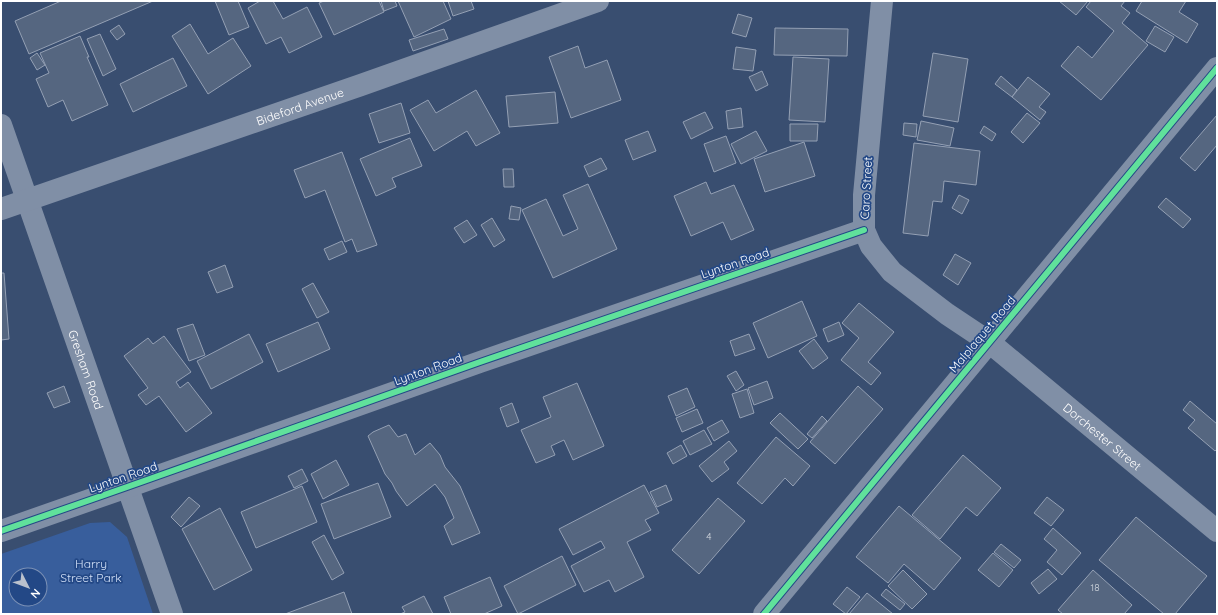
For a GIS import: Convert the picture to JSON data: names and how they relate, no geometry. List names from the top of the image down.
{
  "streets": {
    "street": [
      "Bideford Avenue",
      "Caro Street",
      "Lynton Road",
      "Malplaquet Road",
      "Gresham Road",
      "Dorchester Street"
    ]
  },
  "crossings": [
    ["Bideford Avenue", "Gresham Road"],
    ["Caro Street", "Lynton Road"],
    ["Caro Street", "Malplaquet Road"],
    ["Caro Street", "Dorchester Street"],
    ["Lynton Road", "Gresham Road"],
    ["Malplaquet Road", "Dorchester Street"]
  ],
  "parks": ["Harry Street Park"],
  "house_numbers": ["4", "18"],
  "north": "bottom right"
}
